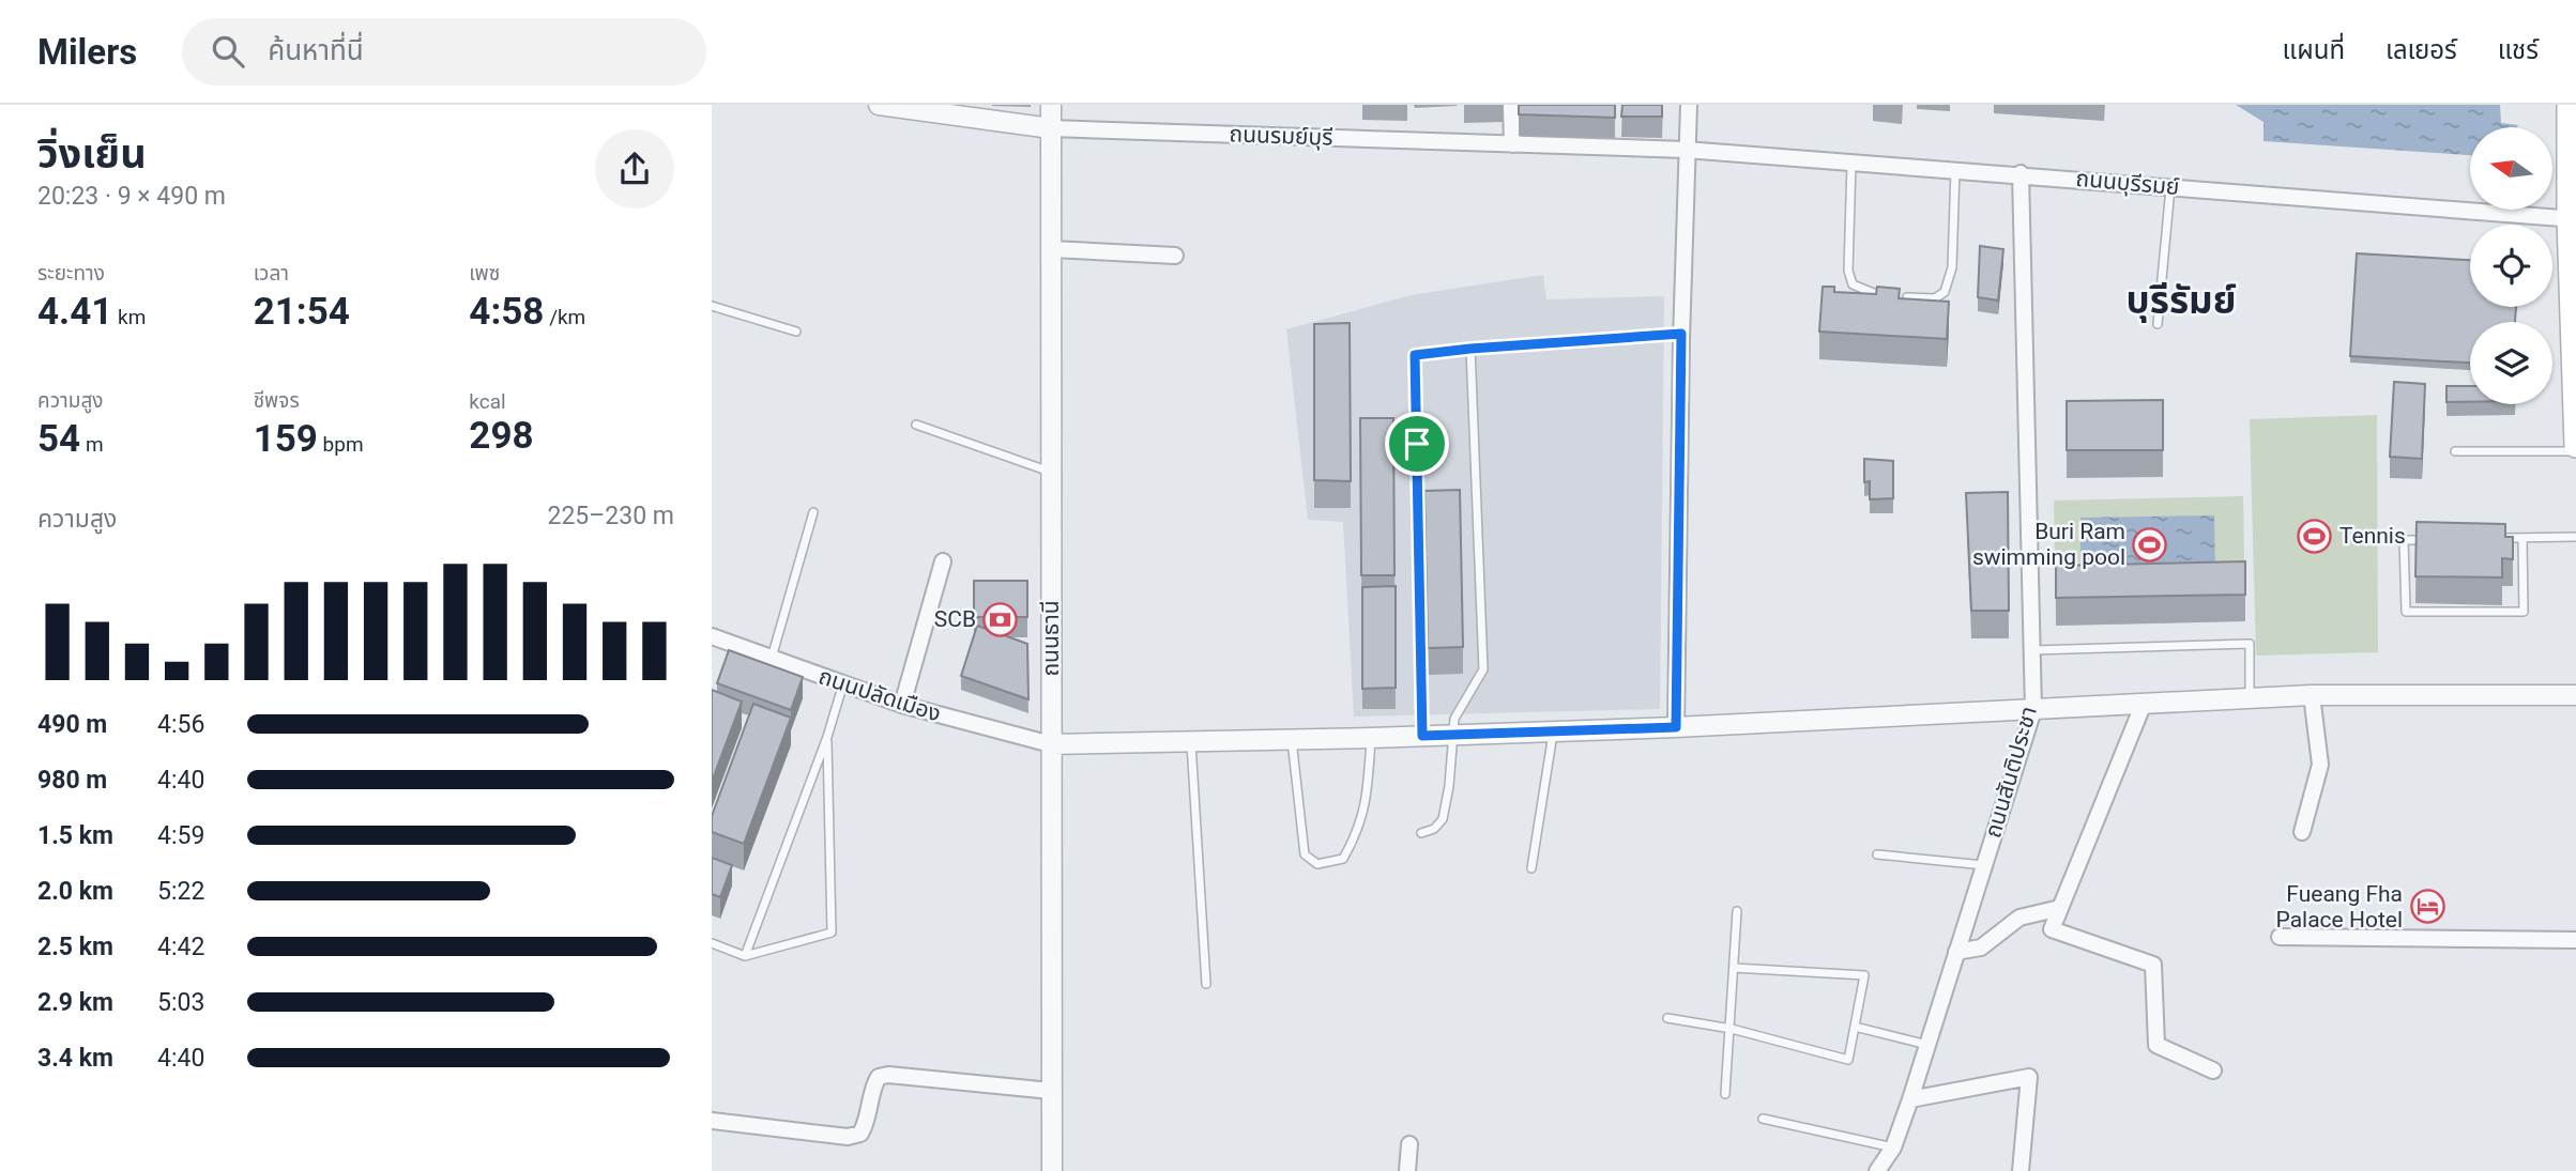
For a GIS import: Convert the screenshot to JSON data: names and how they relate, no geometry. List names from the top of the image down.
{
  "streets": {
    "street": [
      "ถนนรมย์บุรี",
      "ถนนบุรีรมย์",
      "ถนนธานี",
      "ถนนปลัดเมือง",
      "ถนนสันติประชา"
    ]
  },
  "crossings": [
    ["ถนนรมย์บุรี", "ถนนบุรีรมย์"],
    ["ถนนรมย์บุรี", "ถนนธานี"],
    ["ถนนบุรีรมย์", "ถนนสันติประชา"],
    ["ถนนธานี", "ถนนปลัดเมือง"]
  ],
  "districts": ["บุรีรัมย์"],
  "places": {
    "sports": ["Tennis", "Buri Ram swimming pool"],
    "bank": ["SCB"],
    "hotel": ["Fueang Fha Palace Hotel"]
  },
  "north": "left",
  "page": {
    "header": "Milers",
    "search": "ค้นหาที่นี่",
    "nav": ["แผนที่", "เลเยอร์", "แชร์"],
    "heading": ["วิ่งเย็น", "20:23 · 9 × 490 m"],
    "stats": [
      ["ระยะทาง", "4.41 km"],
      ["เวลา", "21:54"],
      ["เพซ", "4:58 /km"],
      ["ความสูง", "54 m"],
      ["ชีพจร", "159 bpm"],
      ["kcal", "298"]
    ],
    "chart": ["ความสูง", "225–230 m"],
    "list": [
      {
        "name": "490 m",
        "note": "4:56"
      },
      {
        "name": "980 m",
        "note": "4:40"
      },
      {
        "name": "1.5 km",
        "note": "4:59"
      },
      {
        "name": "2.0 km",
        "note": "5:22"
      },
      {
        "name": "2.5 km",
        "note": "4:42"
      },
      {
        "name": "2.9 km",
        "note": "5:03"
      },
      {
        "name": "3.4 km",
        "note": "4:40"
      }
    ]
  }
}
